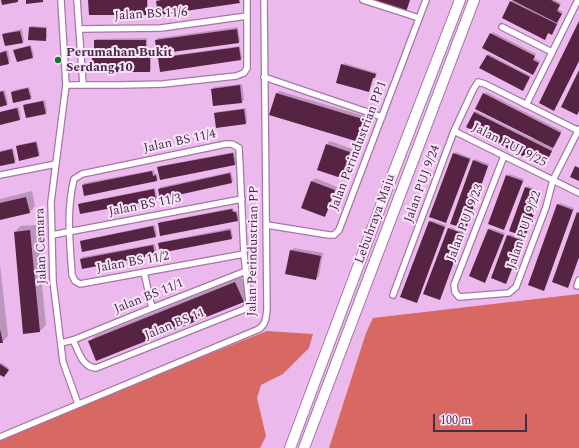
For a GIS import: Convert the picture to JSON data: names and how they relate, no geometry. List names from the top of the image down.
{
  "streets": {
    "highway": ["Lebuhraya Maju"],
    "street": [
      "Jalan BS 11/6",
      "Jalan BS 11/4",
      "Jalan Perindustrian PP1",
      "Jalan PUJ 9/25",
      "Jalan PUJ 9/24",
      "Jalan BS 11/3",
      "Jalan PUJ 9/23",
      "Jalan PUJ 9/22",
      "Jalan Cemara",
      "Jalan Perindustrian PP",
      "Jalan BS 11/2",
      "Jalan BS 11/1",
      "Jalan BS 11"
    ]
  },
  "crossings": [
    ["Jalan BS 11/4", "Jalan BS 11/3"],
    ["Jalan BS 11/4", "Jalan BS 11/2"],
    ["Jalan BS 11/4", "Jalan BS 11"],
    ["Jalan Perindustrian PP1", "Jalan Perindustrian PP"],
    ["Jalan PUJ 9/25", "Jalan PUJ 9/24"],
    ["Jalan PUJ 9/25", "Jalan PUJ 9/23"],
    ["Jalan PUJ 9/25", "Jalan PUJ 9/22"],
    ["Jalan BS 11/3", "Jalan Cemara"],
    ["Jalan BS 11/3", "Jalan BS 11/2"],
    ["Jalan PUJ 9/23", "Jalan PUJ 9/22"],
    ["Jalan Cemara", "Jalan Perindustrian PP"],
    ["Jalan Cemara", "Jalan BS 11/1"],
    ["Jalan BS 11/2", "Jalan BS 11"],
    ["Jalan BS 11/1", "Jalan BS 11"]
  ],
  "places": ["Perumahan Bukit Serdang 10"],
  "scale_bar": "100 m"
}
